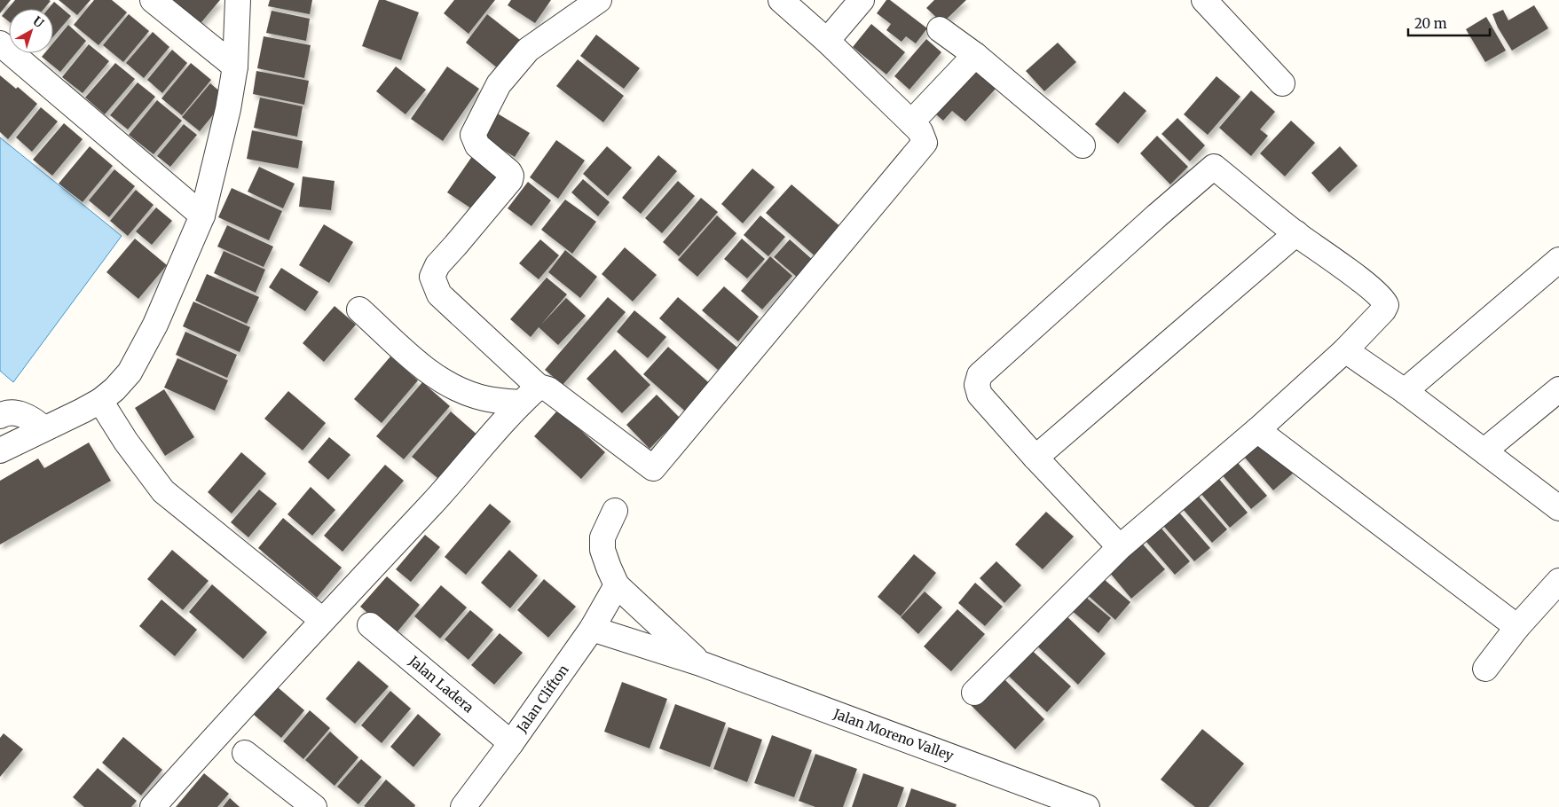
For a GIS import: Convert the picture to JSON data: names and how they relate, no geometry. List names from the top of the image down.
{
  "streets": {
    "street": ["Jalan Ladera", "Jalan Clifton", "Jalan Moreno Valley"]
  },
  "crossings": [
    ["Jalan Ladera", "Jalan Clifton"],
    ["Jalan Clifton", "Jalan Moreno Valley"]
  ],
  "scale_bar": "20 m",
  "north": "top right"
}
